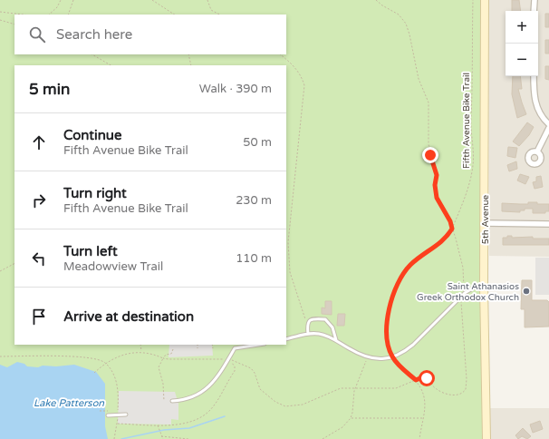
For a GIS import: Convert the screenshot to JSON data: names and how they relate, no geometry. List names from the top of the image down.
{
  "streets": {
    "street": ["5th Avenue"],
    "path": ["Fifth Avenue Bike Trail"]
  },
  "water": ["Lake Patterson"],
  "places": ["Saint Athanasios Greek Orthodox Church"],
  "page": {
    "map_buttons": ["+", "−"],
    "search": "Search here",
    "heading": ["5 min", "Walk · 390 m"],
    "list": [
      ["Continue", "Fifth Avenue Bike Trail", "50 m"],
      ["Turn right", "Fifth Avenue Bike Trail", "230 m"],
      ["Turn left", "Meadowview Trail", "110 m"],
      "Arrive at destination"
    ]
  }
}
